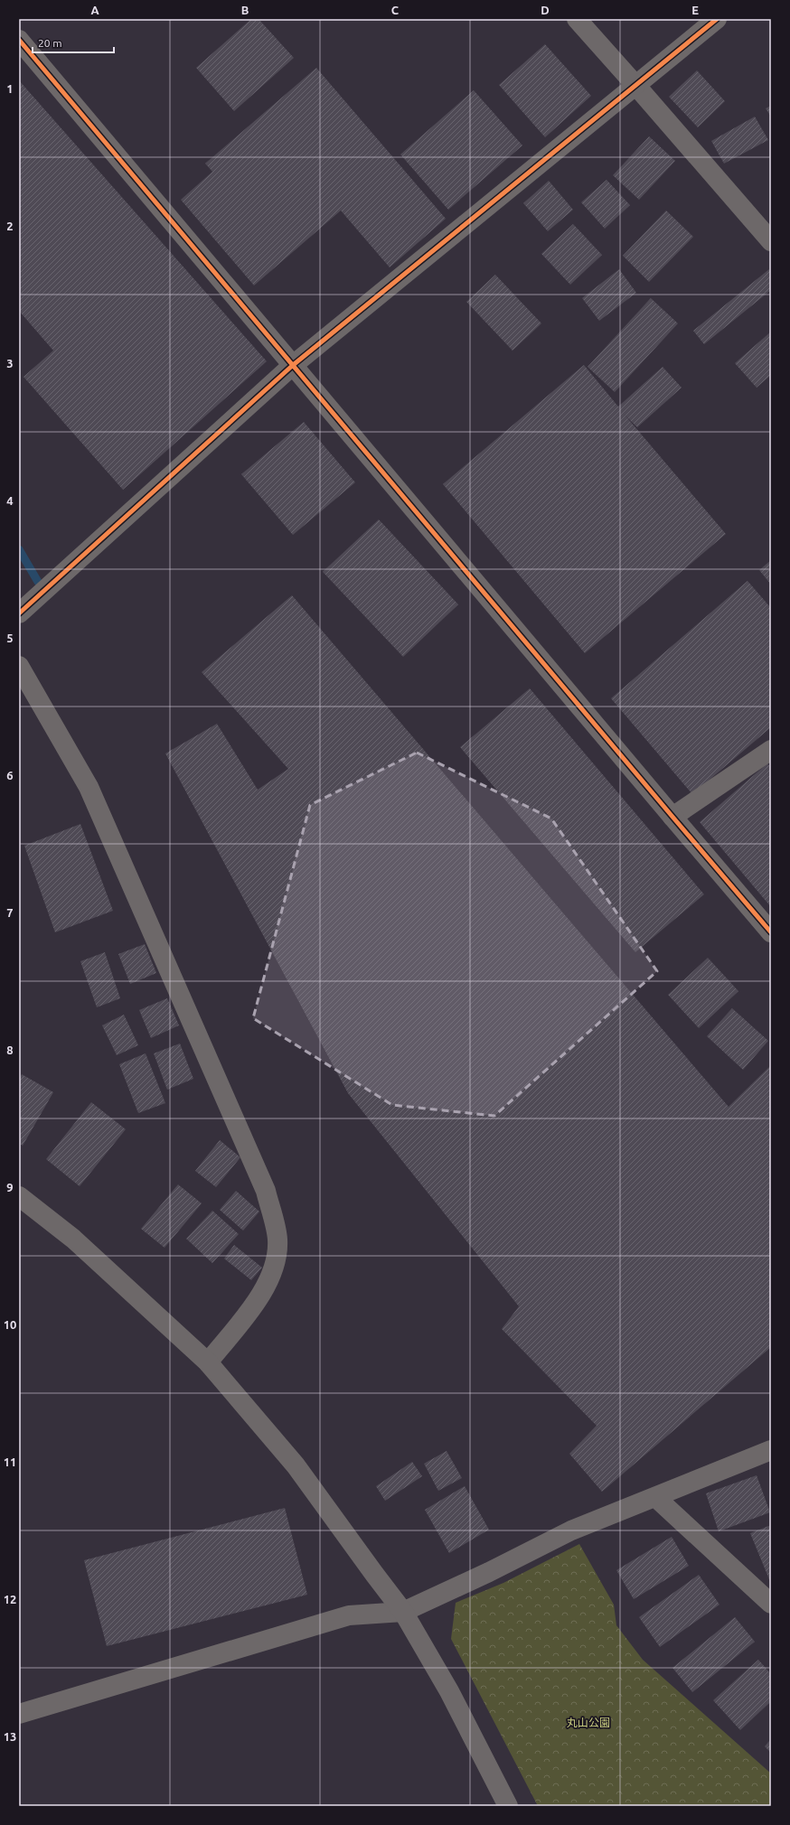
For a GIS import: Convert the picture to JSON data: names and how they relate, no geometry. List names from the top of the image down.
{
  "parks": ["丸山公園"],
  "scale_bar": "20 m",
  "grid": {
    "columns": [
      "A",
      "B",
      "C",
      "D",
      "E"
    ],
    "rows": [
      "1",
      "2",
      "3",
      "4",
      "5",
      "6",
      "7",
      "8",
      "9",
      "10",
      "11",
      "12",
      "13"
    ]
  }
}
